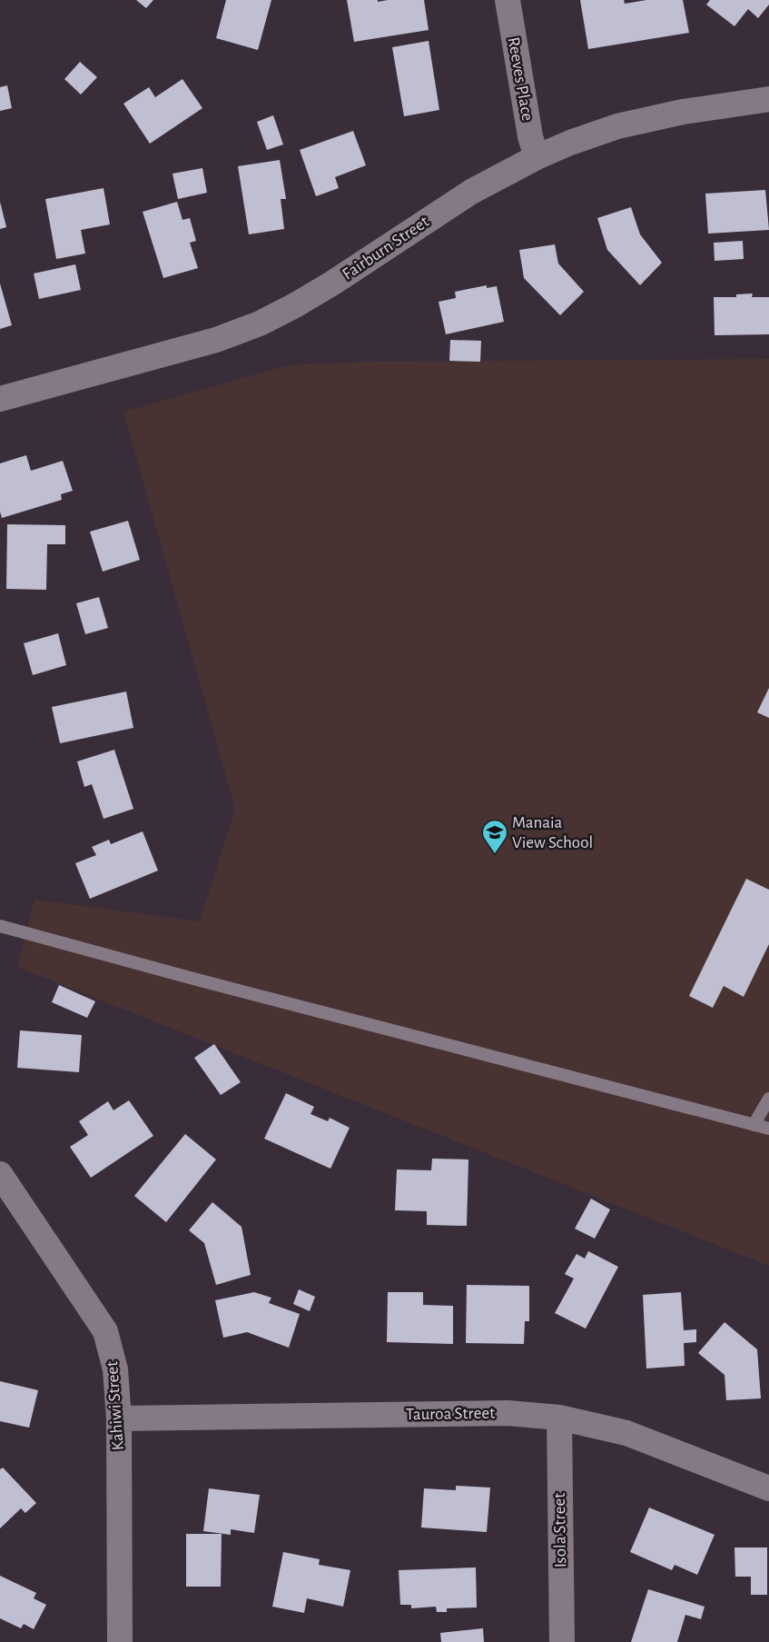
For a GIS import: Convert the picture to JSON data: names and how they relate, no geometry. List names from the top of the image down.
{
  "streets": {
    "street": [
      "Reeves Place",
      "Fairburn Street",
      "Kahiwi Street",
      "Tauroa Street",
      "Isola Street"
    ]
  },
  "crossings": [
    ["Reeves Place", "Fairburn Street"],
    ["Kahiwi Street", "Tauroa Street"],
    ["Tauroa Street", "Isola Street"]
  ],
  "places": {
    "school or university": ["Manaia View School"]
  }
}
